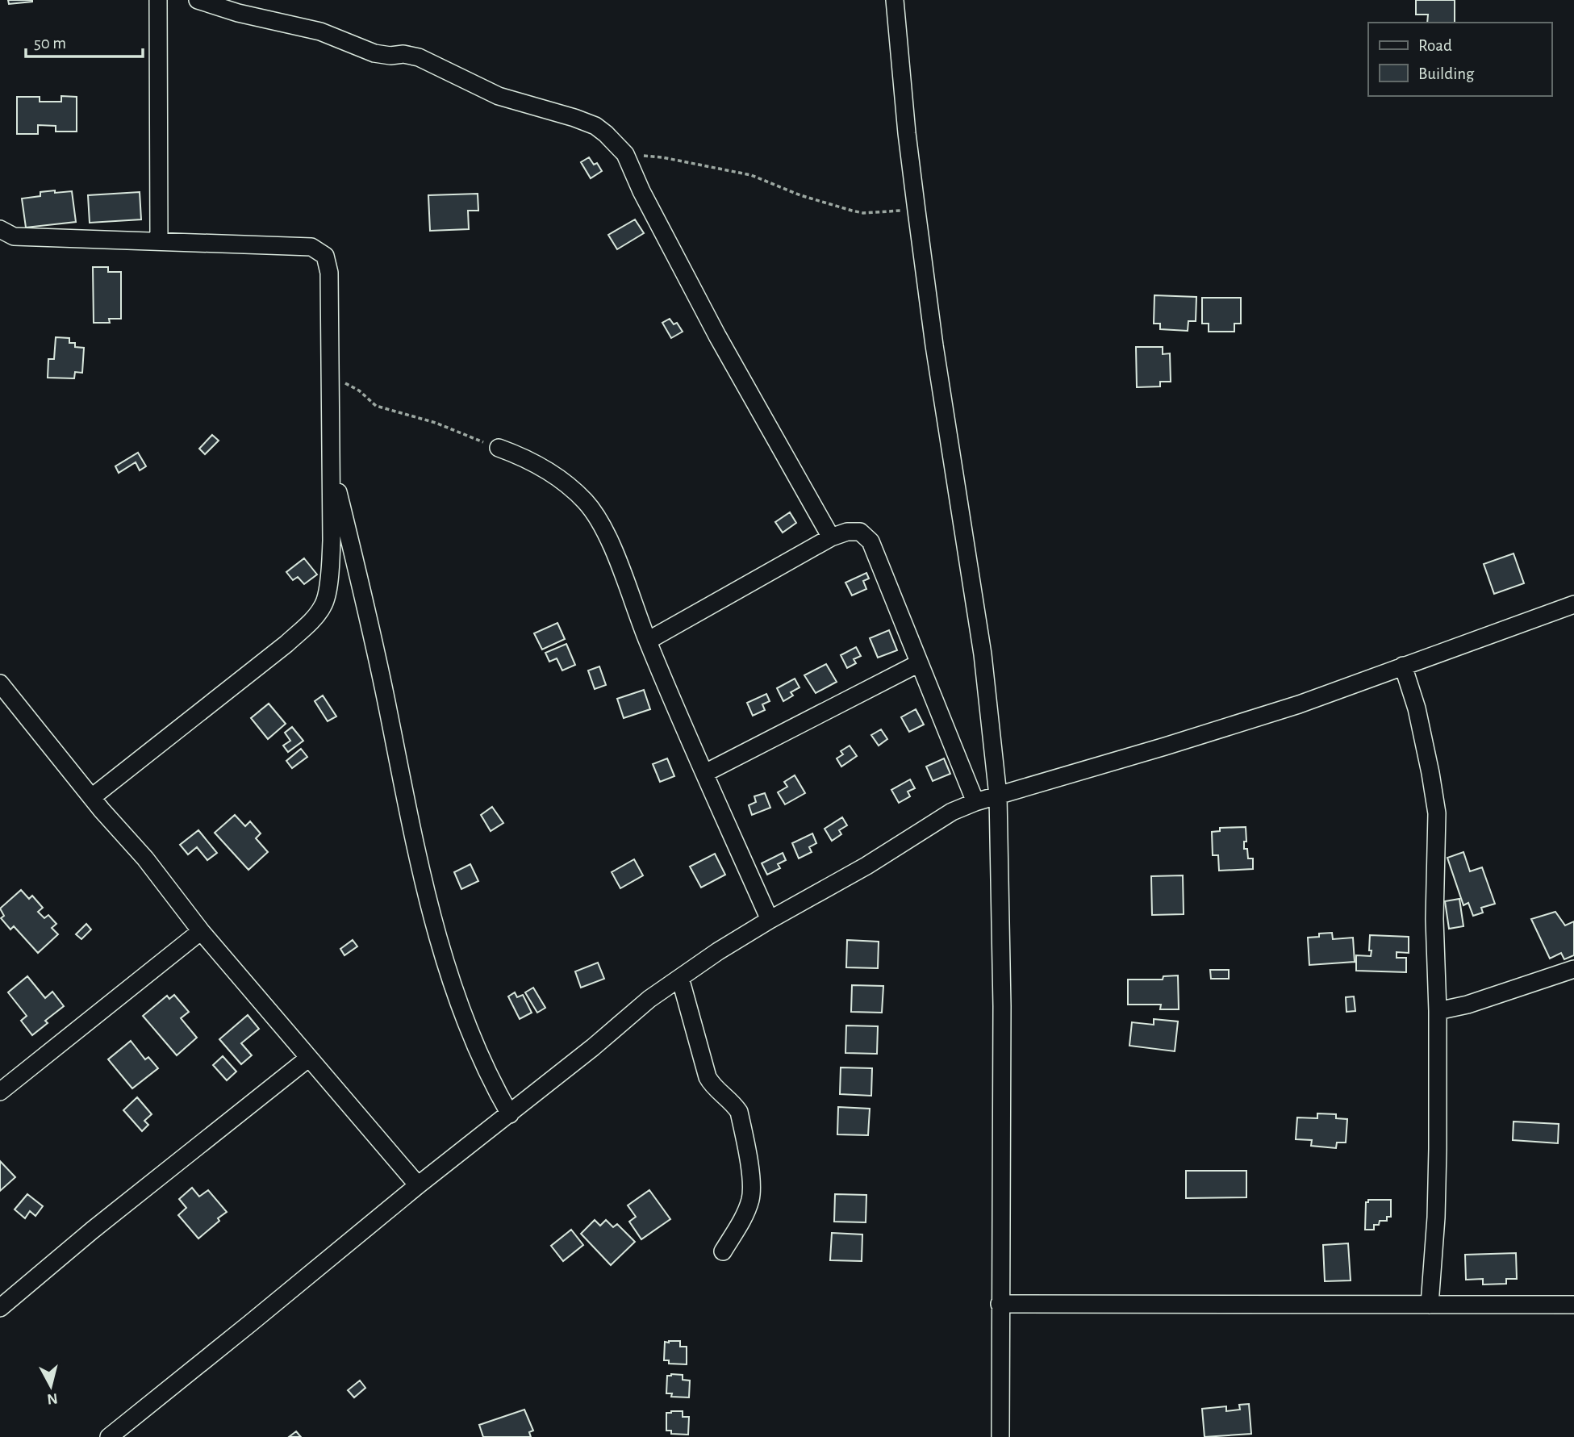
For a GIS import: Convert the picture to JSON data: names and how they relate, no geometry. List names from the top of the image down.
{
  "legend": ["Road", "Building"],
  "scale_bar": "50 m",
  "north": "bottom"
}
